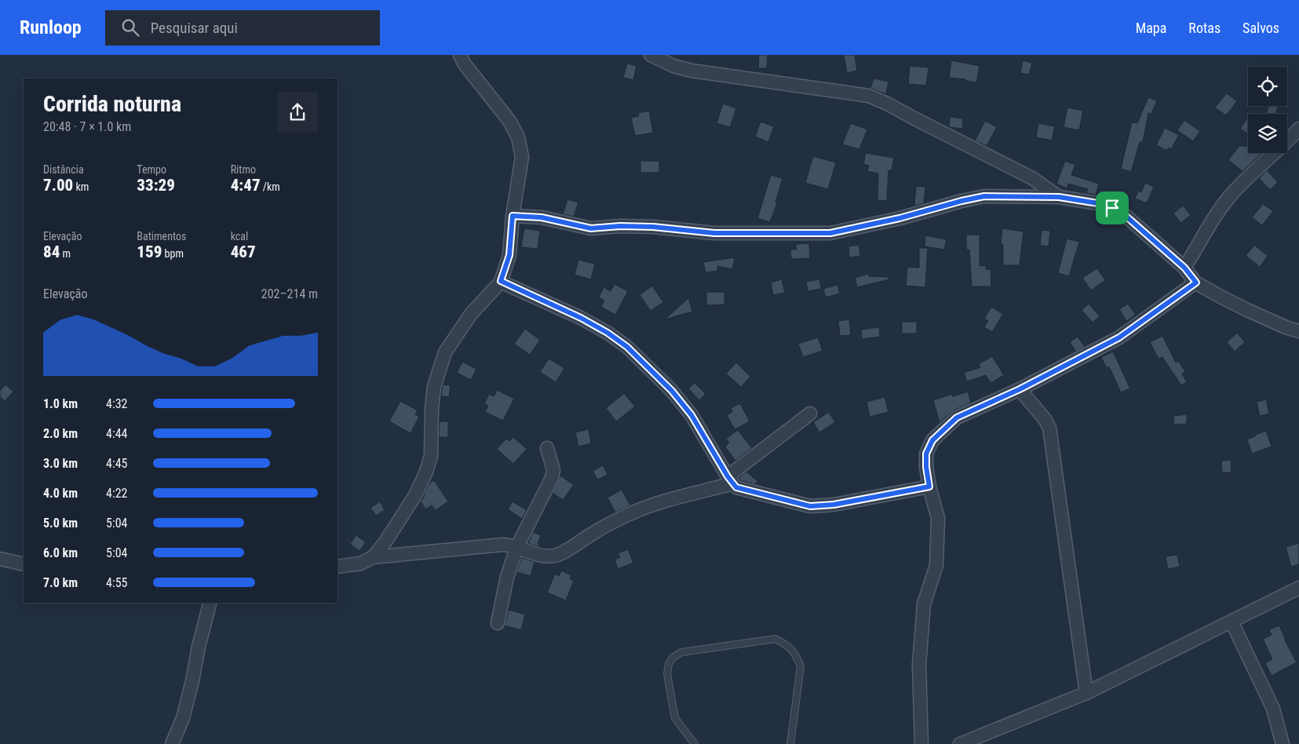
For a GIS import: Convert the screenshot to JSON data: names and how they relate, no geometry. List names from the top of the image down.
{
  "page": {
    "header": "Runloop",
    "search": "Pesquisar aqui",
    "nav": ["Mapa", "Rotas", "Salvos"],
    "heading": ["Corrida noturna", "20:48 · 7 × 1.0 km"],
    "stats": [
      ["Distância", "7.00 km"],
      ["Tempo", "33:29"],
      ["Ritmo", "4:47 /km"],
      ["Elevação", "84 m"],
      ["Batimentos", "159 bpm"],
      ["kcal", "467"]
    ],
    "chart": ["Elevação", "202–214 m"],
    "list": [
      {
        "name": "1.0 km",
        "note": "4:32"
      },
      {
        "name": "2.0 km",
        "note": "4:44"
      },
      {
        "name": "3.0 km",
        "note": "4:45"
      },
      {
        "name": "4.0 km",
        "note": "4:22"
      },
      {
        "name": "5.0 km",
        "note": "5:04"
      },
      {
        "name": "6.0 km",
        "note": "5:04"
      },
      {
        "name": "7.0 km",
        "note": "4:55"
      }
    ]
  }
}
